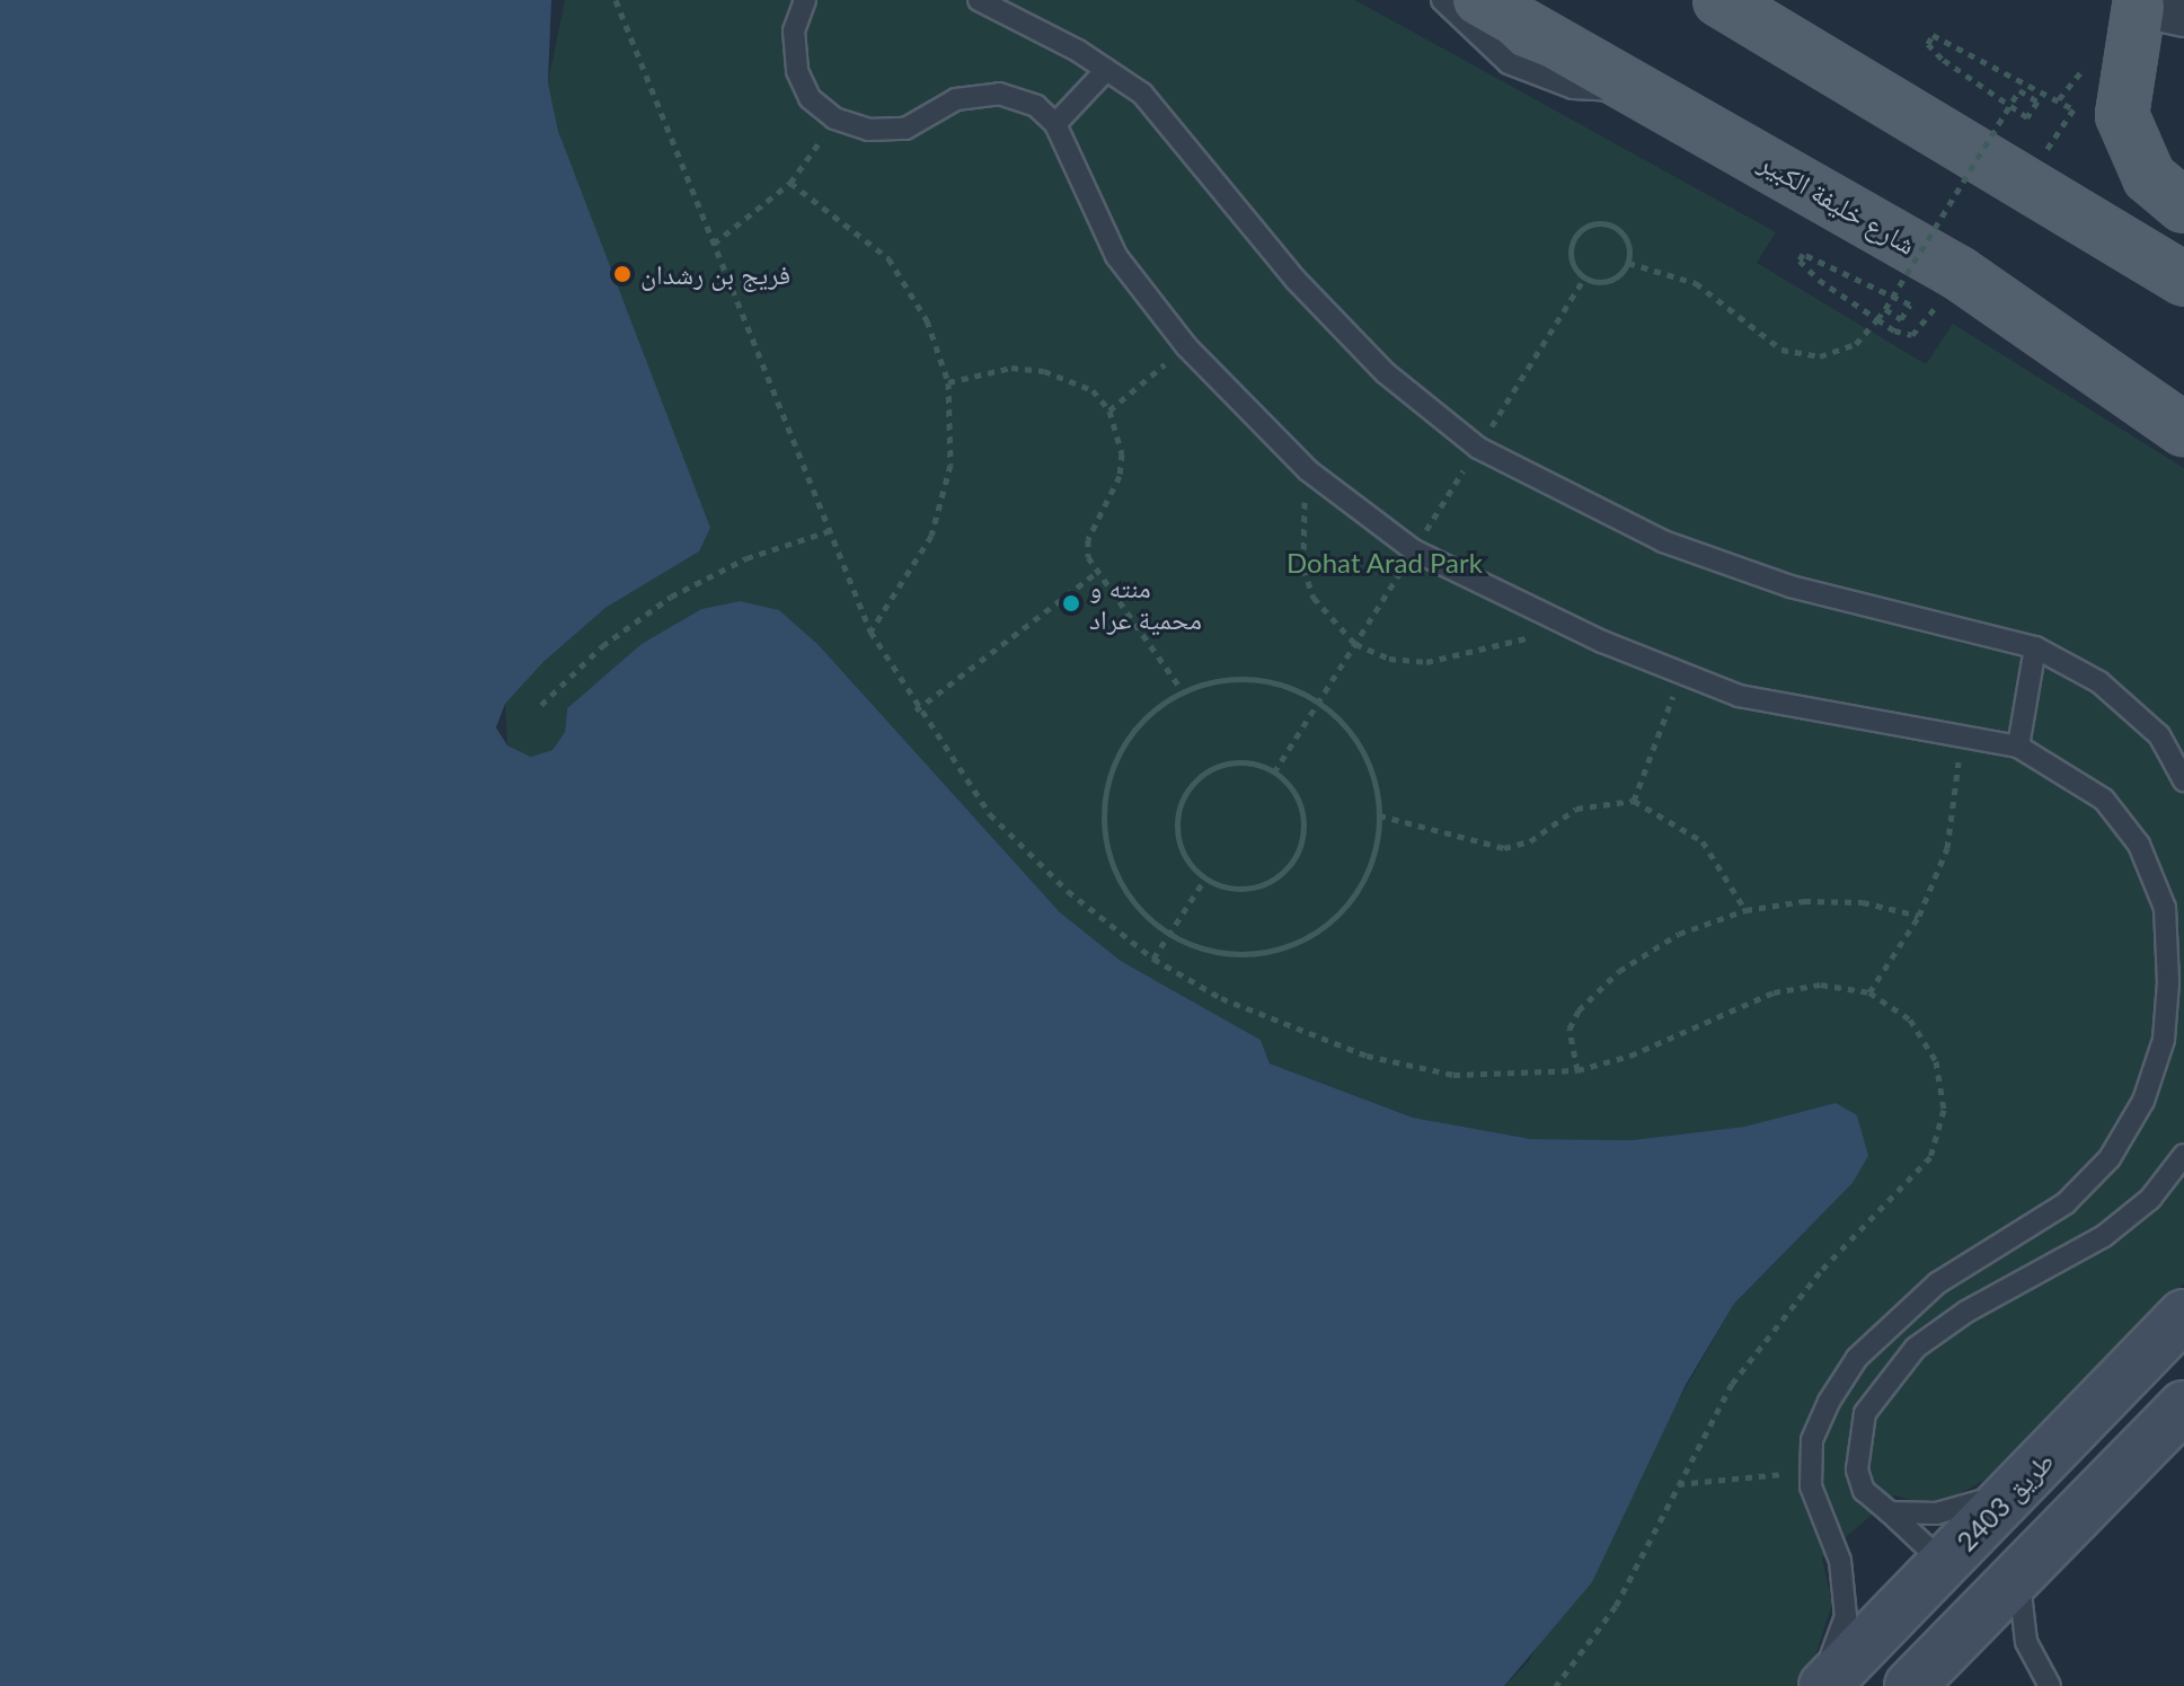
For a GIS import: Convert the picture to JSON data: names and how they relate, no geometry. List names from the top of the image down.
{
  "streets": {
    "main road": ["شارع خليفة الكبير", "طريق 2403"]
  },
  "parks": ["Dohat Arad Park"],
  "places": ["فريج بن رشدان", "منته و محمية عراد"]
}
